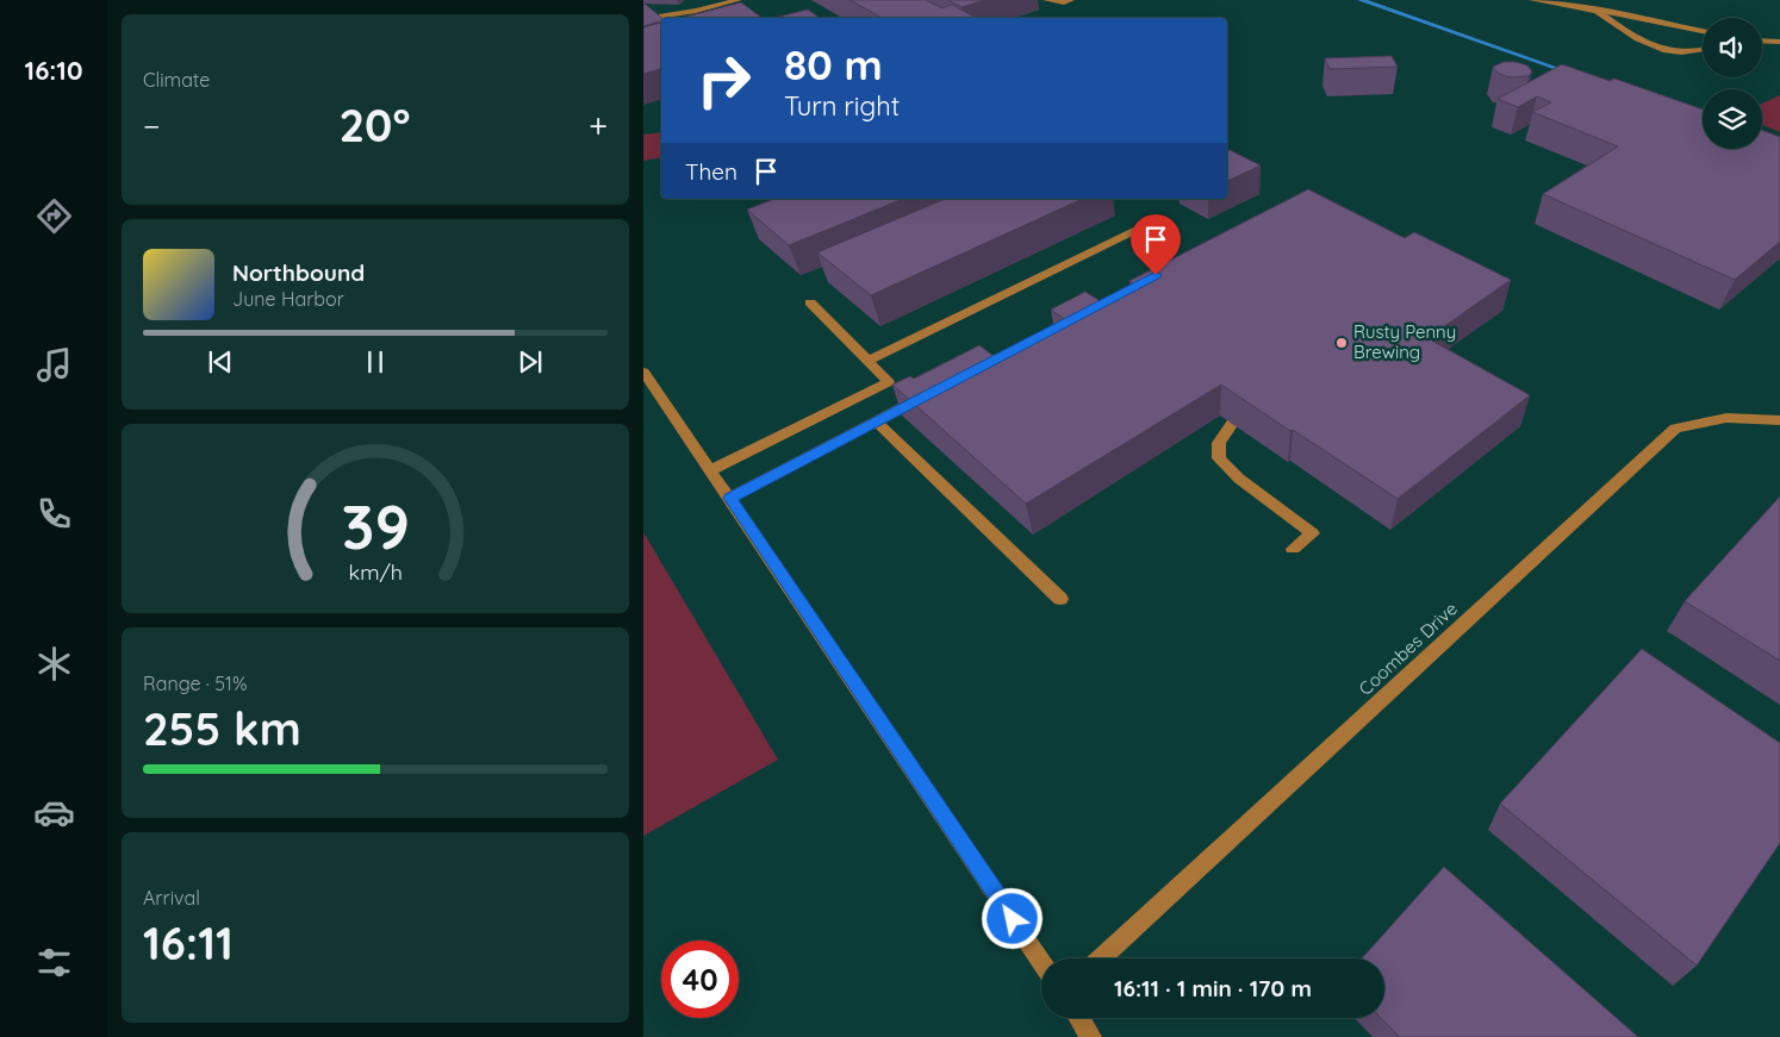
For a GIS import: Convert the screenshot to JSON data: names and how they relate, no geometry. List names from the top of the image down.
{
  "streets": {
    "street": ["Coombes Drive"]
  },
  "places": ["Rusty Penny Brewing"],
  "page": {
    "tabs": "16:10",
    "tile": [
      "Climate",
      ["Range · 51%", "255 km"],
      ["Arrival", "16:11"]
    ],
    "turn": ["80 m", "Turn right"],
    "heat": ["−", "20°", "+"],
    "then": "Then",
    "song": ["Northbound", "June Harbor"],
    "limit": "40",
    "trip": "16:11 · 1 min · 170 m",
    "gauge": ["39", "km/h"]
  }
}
